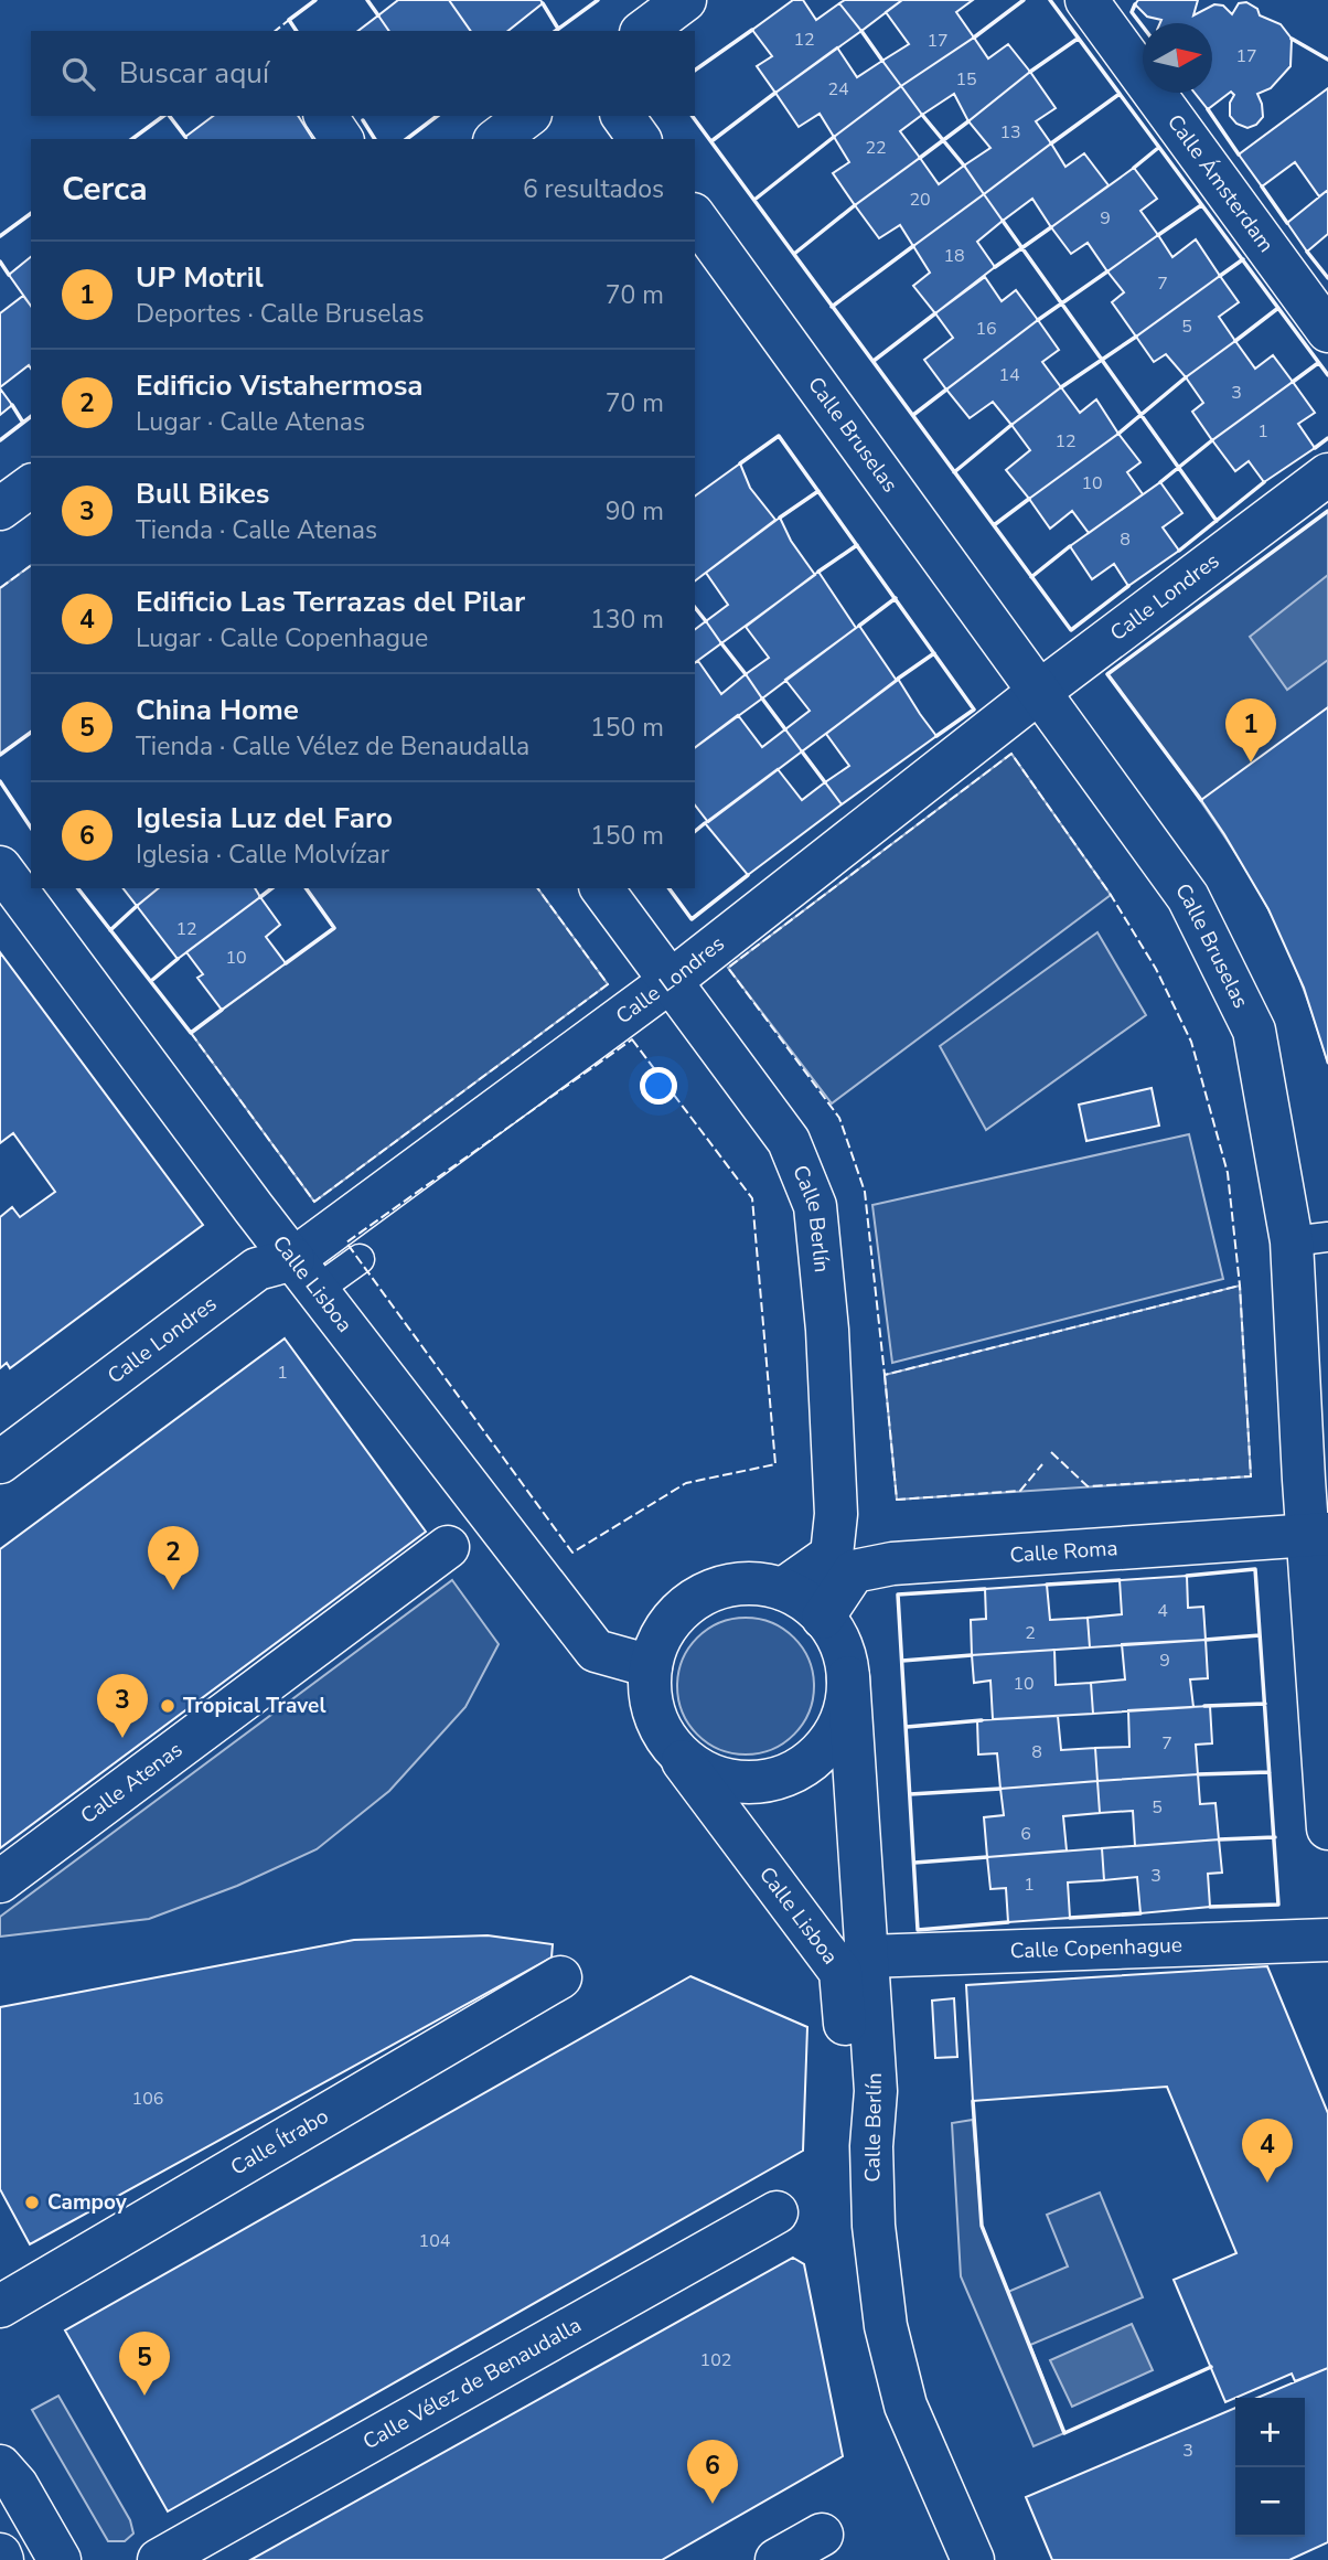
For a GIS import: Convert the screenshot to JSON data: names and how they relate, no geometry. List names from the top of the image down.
{
  "streets": {
    "street": [
      "Calle Ámsterdam",
      "Calle Bruselas",
      "Calle Londres",
      "Calle Berlín",
      "Calle Lisboa",
      "Calle Roma",
      "Calle Atenas",
      "Calle Copenhague",
      "Calle Ítrabo",
      "Calle Vélez de Benaudalla"
    ]
  },
  "crossings": [
    ["Calle Bruselas", "Calle Londres"],
    ["Calle Bruselas", "Calle Roma"],
    ["Calle Londres", "Calle Berlín"],
    ["Calle Londres", "Calle Lisboa"],
    ["Calle Berlín", "Calle Lisboa"],
    ["Calle Berlín", "Calle Roma"],
    ["Calle Berlín", "Calle Copenhague"],
    ["Calle Lisboa", "Calle Roma"]
  ],
  "places": ["Tropical Travel", "Campoy"],
  "house_numbers": [
    "12",
    "17",
    "17",
    "15",
    "24",
    "13",
    "22",
    "20",
    "9",
    "18",
    "7",
    "5",
    "16",
    "14",
    "3",
    "1",
    "12",
    "10",
    "8",
    "12",
    "10",
    "1",
    "4",
    "2",
    "9",
    "10",
    "7",
    "8",
    "5",
    "6",
    "3",
    "1",
    "106",
    "104",
    "102",
    "3"
  ],
  "north": "right",
  "page": {
    "search": "Buscar aquí",
    "heading": ["Cerca", "6 resultados"],
    "list": [
      {
        "mark": "1",
        "name": "UP Motril",
        "note": "Deportes · Calle Bruselas",
        "value": "70 m"
      },
      {
        "mark": "2",
        "name": "Edificio Vistahermosa",
        "note": "Lugar · Calle Atenas",
        "value": "70 m"
      },
      {
        "mark": "3",
        "name": "Bull Bikes",
        "note": "Tienda · Calle Atenas",
        "value": "90 m"
      },
      {
        "mark": "4",
        "name": "Edificio Las Terrazas del Pilar",
        "note": "Lugar · Calle Copenhague",
        "value": "130 m"
      },
      {
        "mark": "5",
        "name": "China Home",
        "note": "Tienda · Calle Vélez de Benaudalla",
        "value": "150 m"
      },
      {
        "mark": "6",
        "name": "Iglesia Luz del Faro",
        "note": "Iglesia · Calle Molvízar",
        "value": "150 m"
      }
    ],
    "pins": [
      "1",
      "2",
      "3",
      "4",
      "5",
      "6"
    ],
    "map_buttons": ["+", "−"]
  }
}
